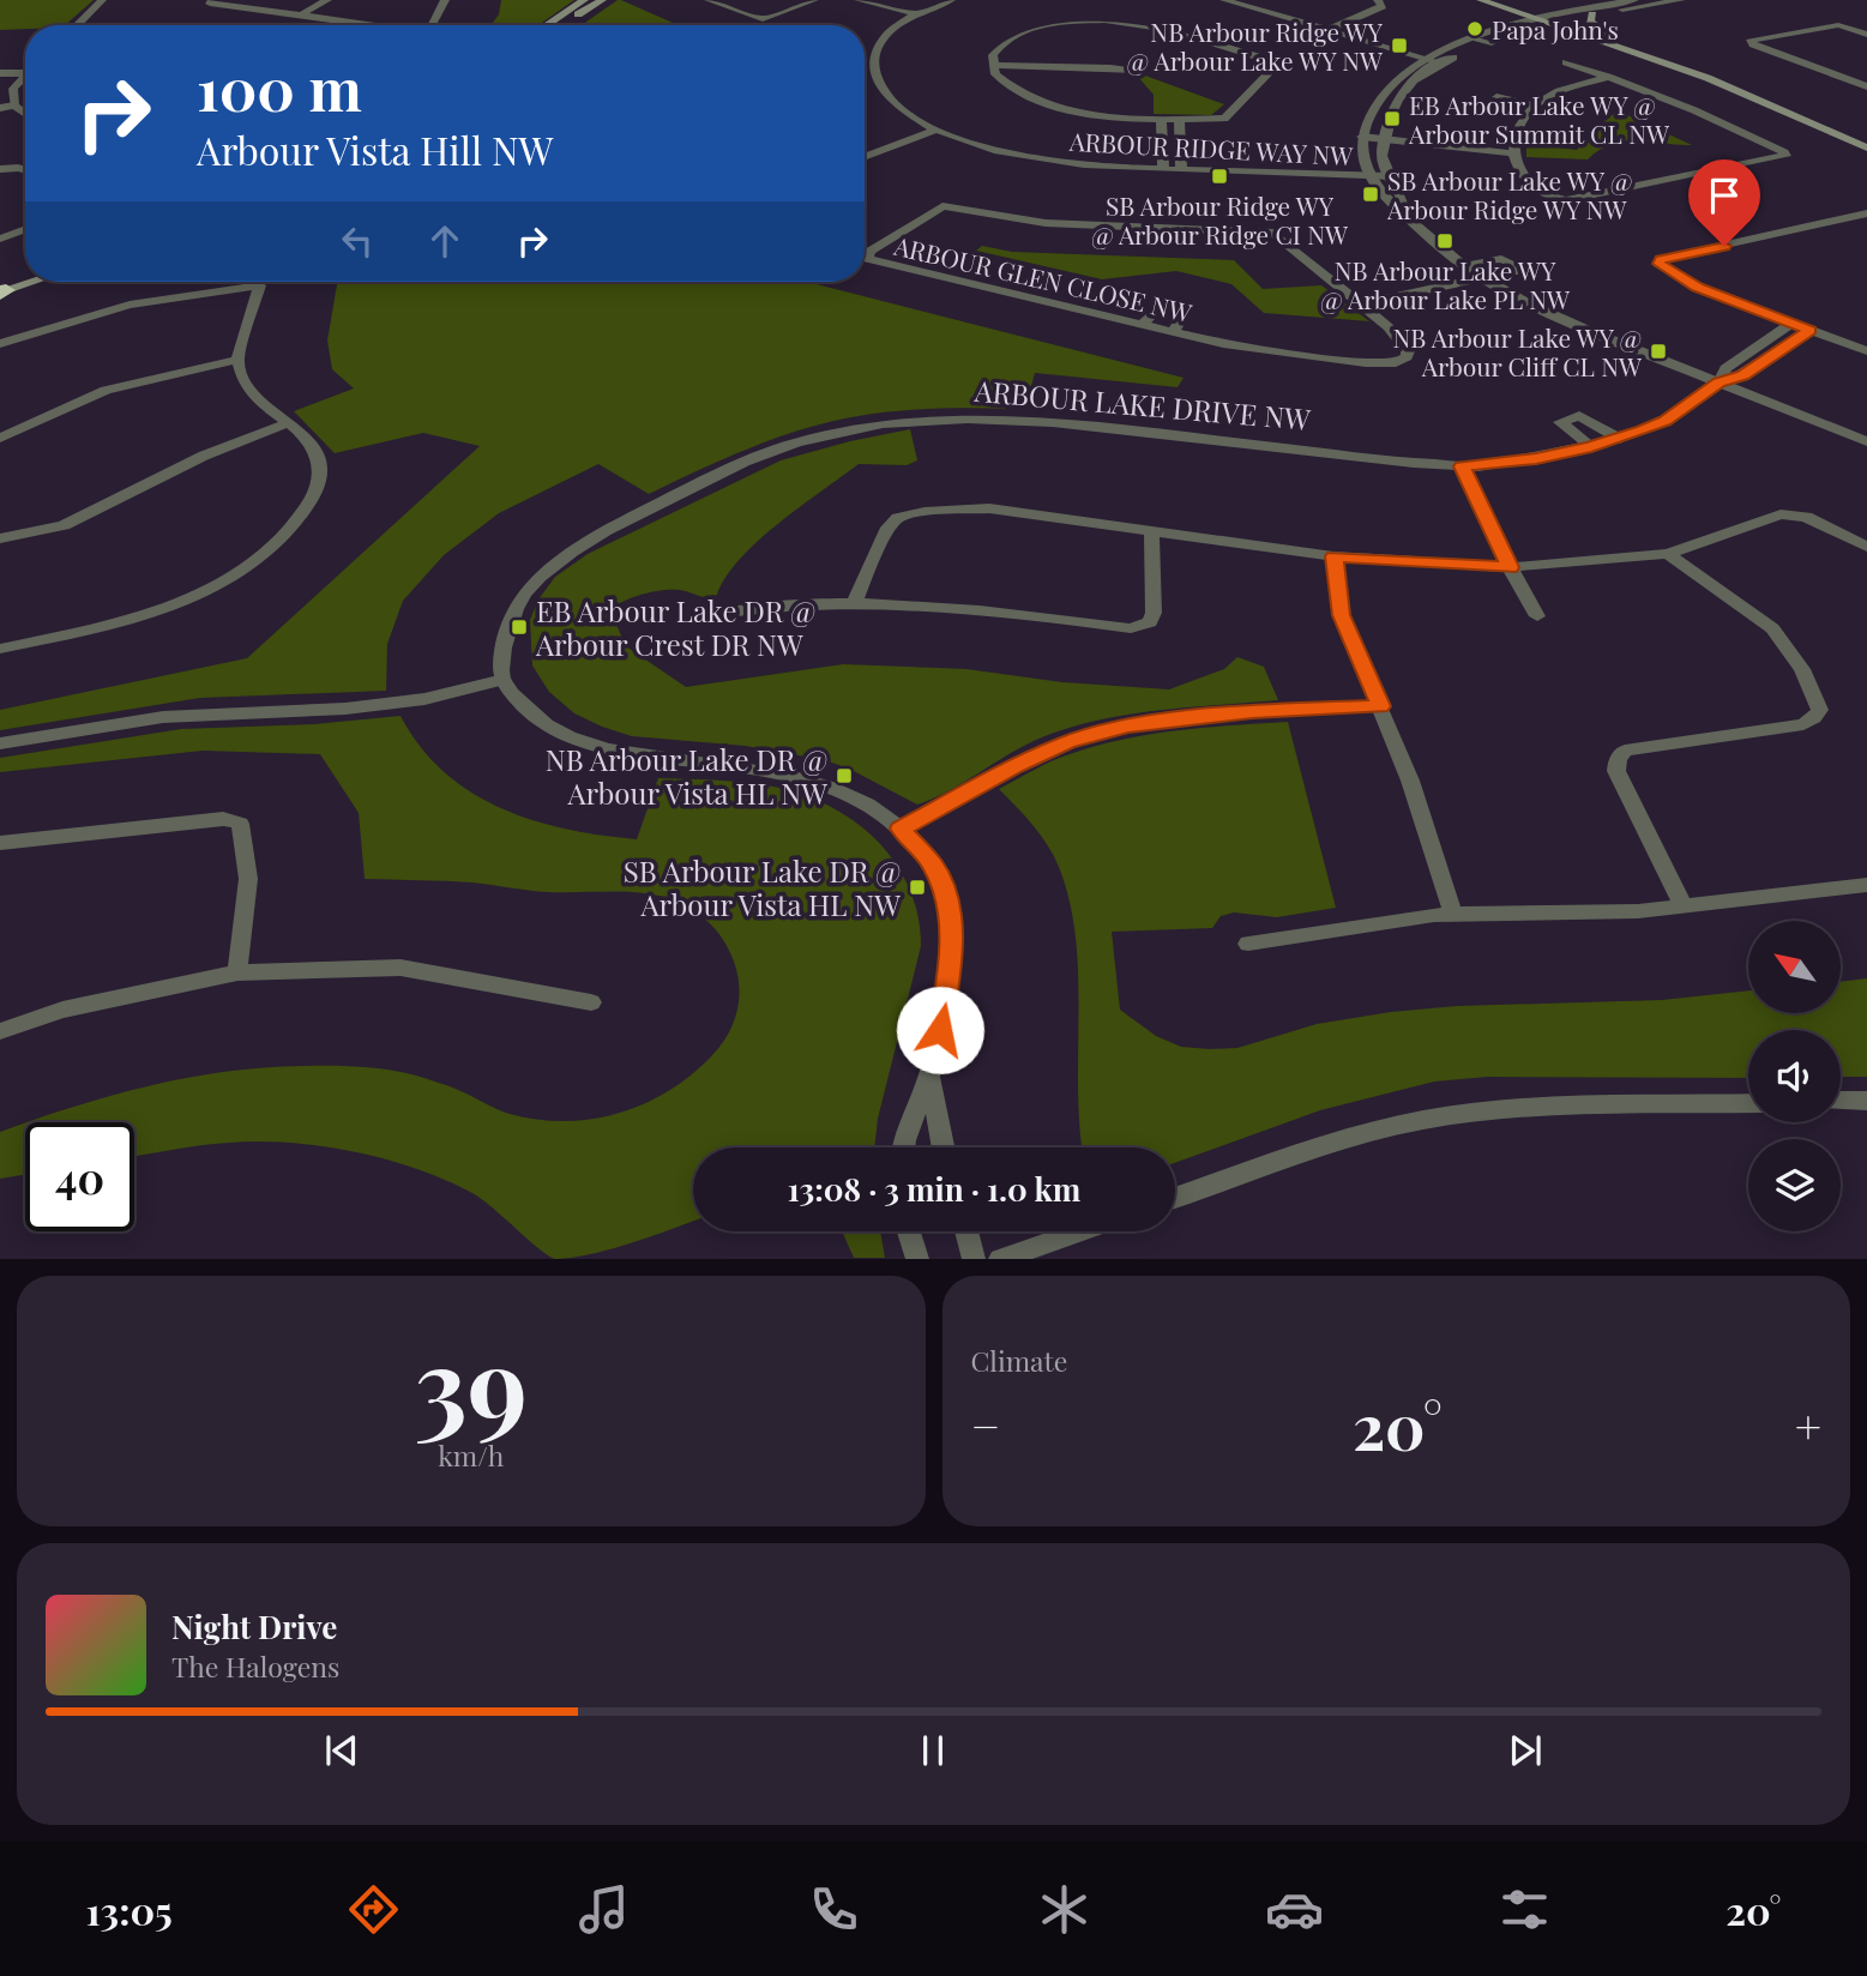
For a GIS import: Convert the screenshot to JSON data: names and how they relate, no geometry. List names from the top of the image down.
{
  "streets": {
    "street": ["ARBOUR RIDGE WAY NW", "ARBOUR GLEN CLOSE NW", "ARBOUR LAKE DRIVE NW"]
  },
  "places": {
    "other": ["Papa John's"],
    "transit": [
      "NB Arbour Ridge WY @ Arbour Lake WY NW",
      "EB Arbour Lake WY @ Arbour Summit CL NW",
      "SB Arbour Ridge WY @ Arbour Ridge CI NW",
      "SB Arbour Lake WY @ Arbour Ridge WY NW",
      "NB Arbour Lake WY @ Arbour Lake PL NW",
      "NB Arbour Lake WY @ Arbour Cliff CL NW",
      "EB Arbour Lake DR @ Arbour Crest DR NW",
      "NB Arbour Lake DR @ Arbour Vista HL NW",
      "SB Arbour Lake DR @ Arbour Vista HL NW"
    ]
  },
  "north": "top left",
  "page": {
    "turn": ["100 m", "Arbour Vista Hill NW"],
    "limit": "40",
    "trip": "13:08 · 3 min · 1.0 km",
    "tile": [
      ["39", "km/h"],
      "Climate"
    ],
    "heat": ["−", "20°", "+"],
    "song": ["Night Drive", "The Halogens"],
    "tabs": ["13:05", "20°"]
  }
}
